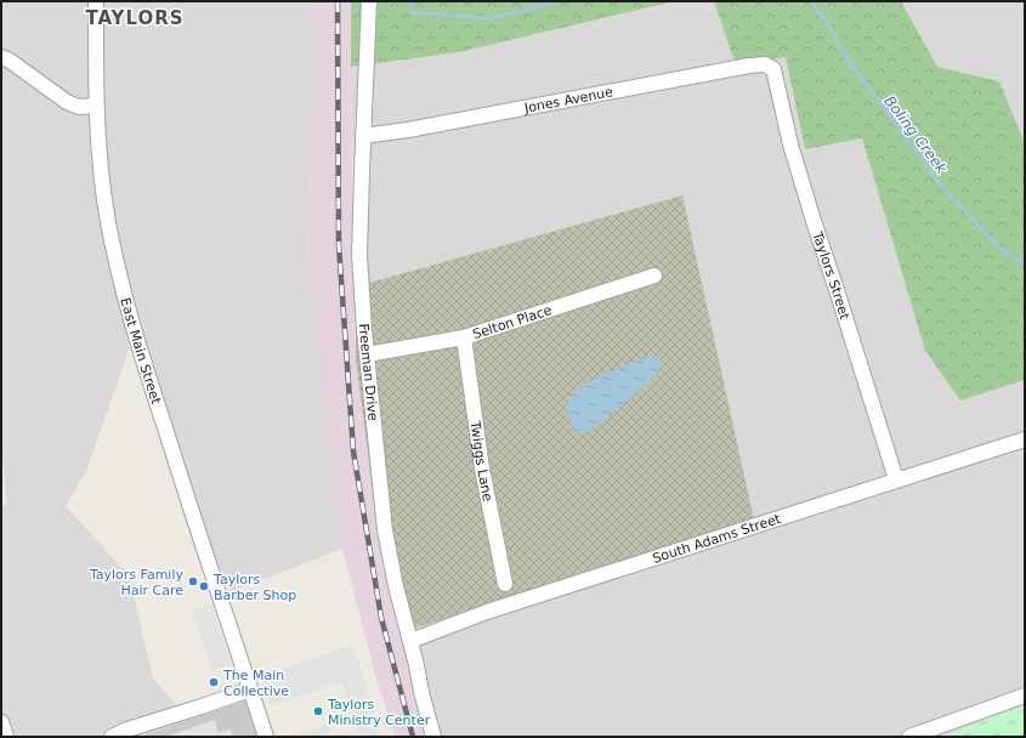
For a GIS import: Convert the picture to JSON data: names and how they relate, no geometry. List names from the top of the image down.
{
  "streets": {
    "street": [
      "Jones Avenue",
      "Taylors Street",
      "Selton Place",
      "East Main Street",
      "Freeman Drive",
      "Twiggs Lane",
      "South Adams Street"
    ]
  },
  "crossings": [
    ["Jones Avenue", "Taylors Street"],
    ["Jones Avenue", "Freeman Drive"],
    ["Taylors Street", "South Adams Street"],
    ["Selton Place", "Freeman Drive"],
    ["Selton Place", "Twiggs Lane"],
    ["Freeman Drive", "South Adams Street"]
  ],
  "districts": ["TAYLORS"],
  "water": ["Boling Creek"],
  "places": [
    "Taylors Family Hair Care",
    "Taylors Barber Shop",
    "The Main Collective",
    "Taylors Ministry Center"
  ]
}
